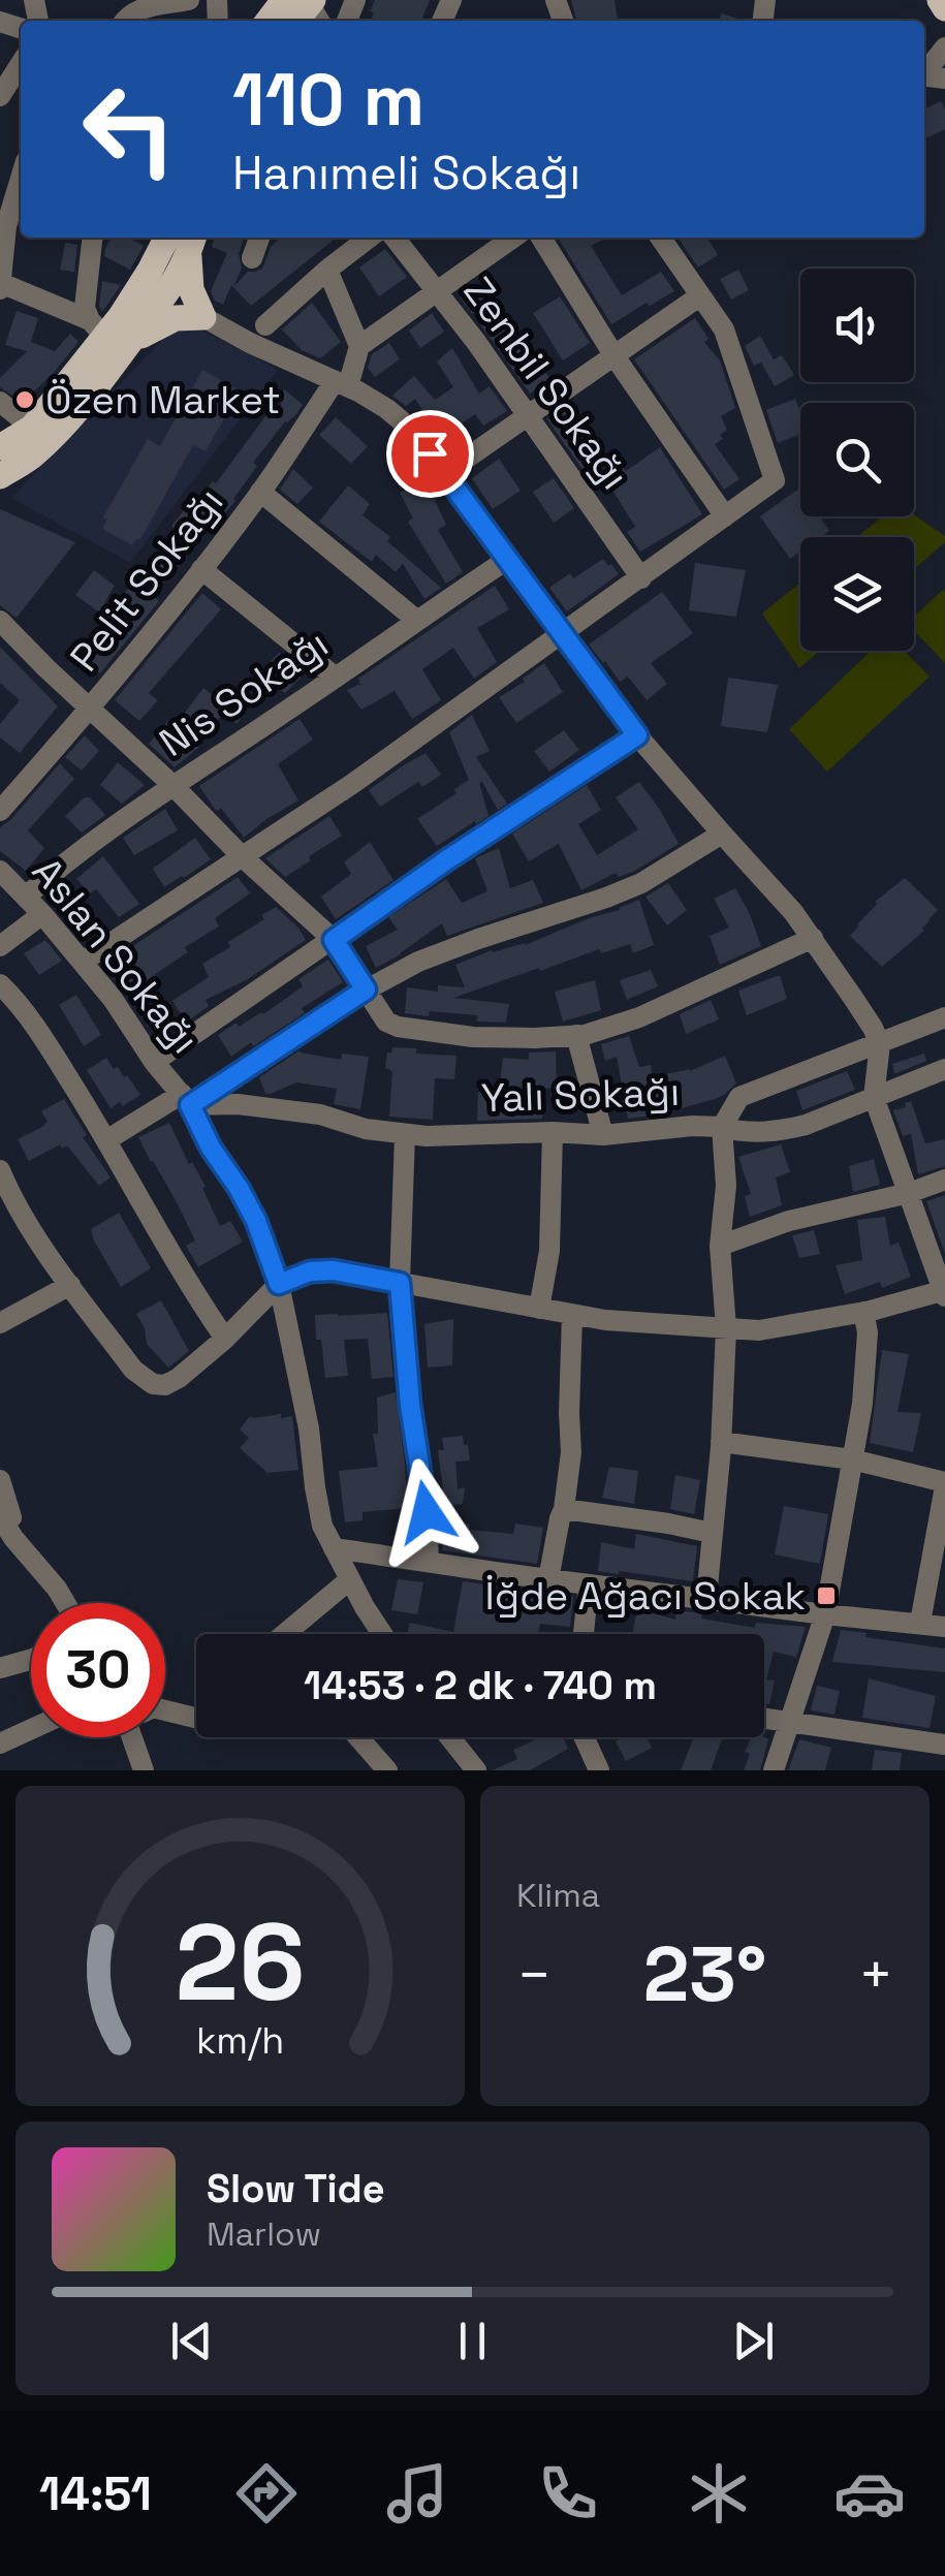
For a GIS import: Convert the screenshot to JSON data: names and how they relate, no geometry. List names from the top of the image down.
{
  "streets": {
    "street": [
      "Zenbil Sokağı",
      "Pelit Sokağı",
      "Nis Sokağı",
      "Aslan Sokağı",
      "Yalı Sokağı"
    ]
  },
  "crossings": [
    ["Nis Sokağı", "Aslan Sokağı"],
    ["Aslan Sokağı", "Yalı Sokağı"]
  ],
  "places": {
    "other": ["Özen Market"],
    "transit": ["İğde Ağacı Sokak"]
  },
  "page": {
    "turn": ["110 m", "Hanımeli Sokağı"],
    "limit": "30",
    "trip": "14:53 · 2 dk · 740 m",
    "tile": "Klima",
    "heat": ["−", "23°", "+"],
    "song": ["Slow Tide", "Marlow"],
    "tabs": "14:51",
    "gauge": ["26", "km/h"]
  }
}
